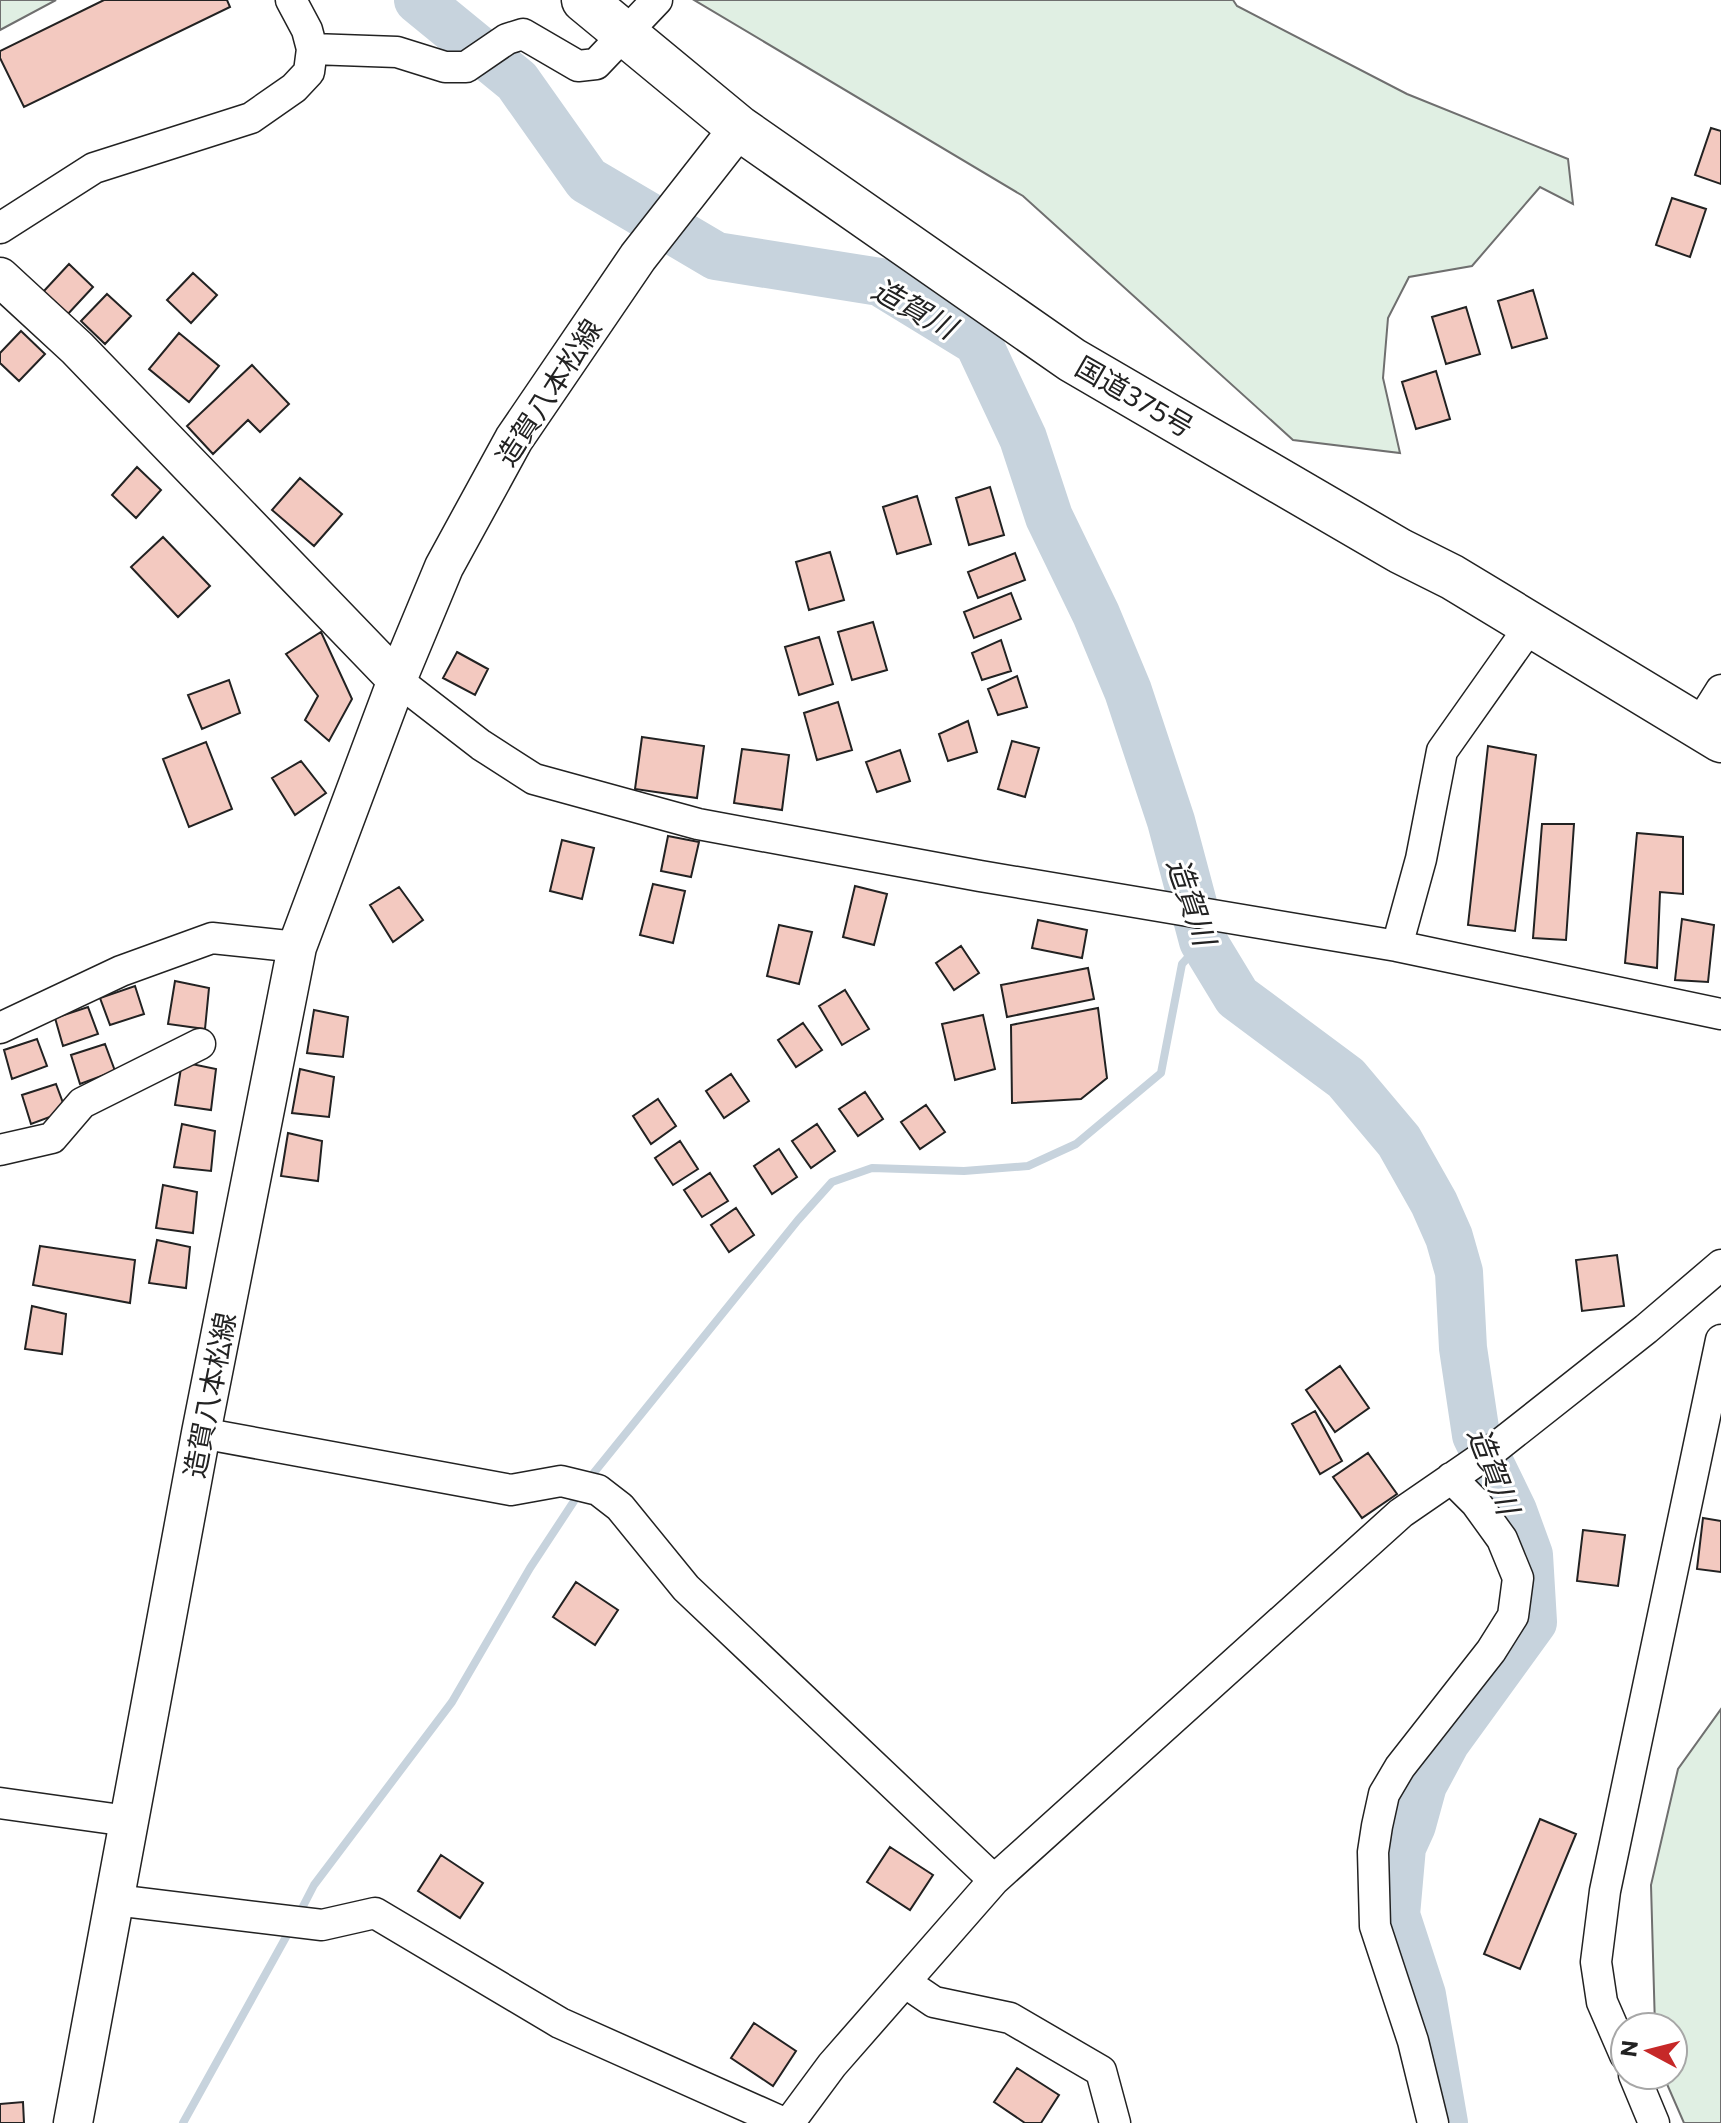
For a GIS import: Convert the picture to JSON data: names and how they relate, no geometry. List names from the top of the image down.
{
  "streets": {
    "highway": ["国道375号"],
    "main road": ["造賀八本松線"]
  },
  "crossings": [
    ["造賀八本松線", "国道375号"]
  ],
  "water": ["造賀川"],
  "north": "left"
}
